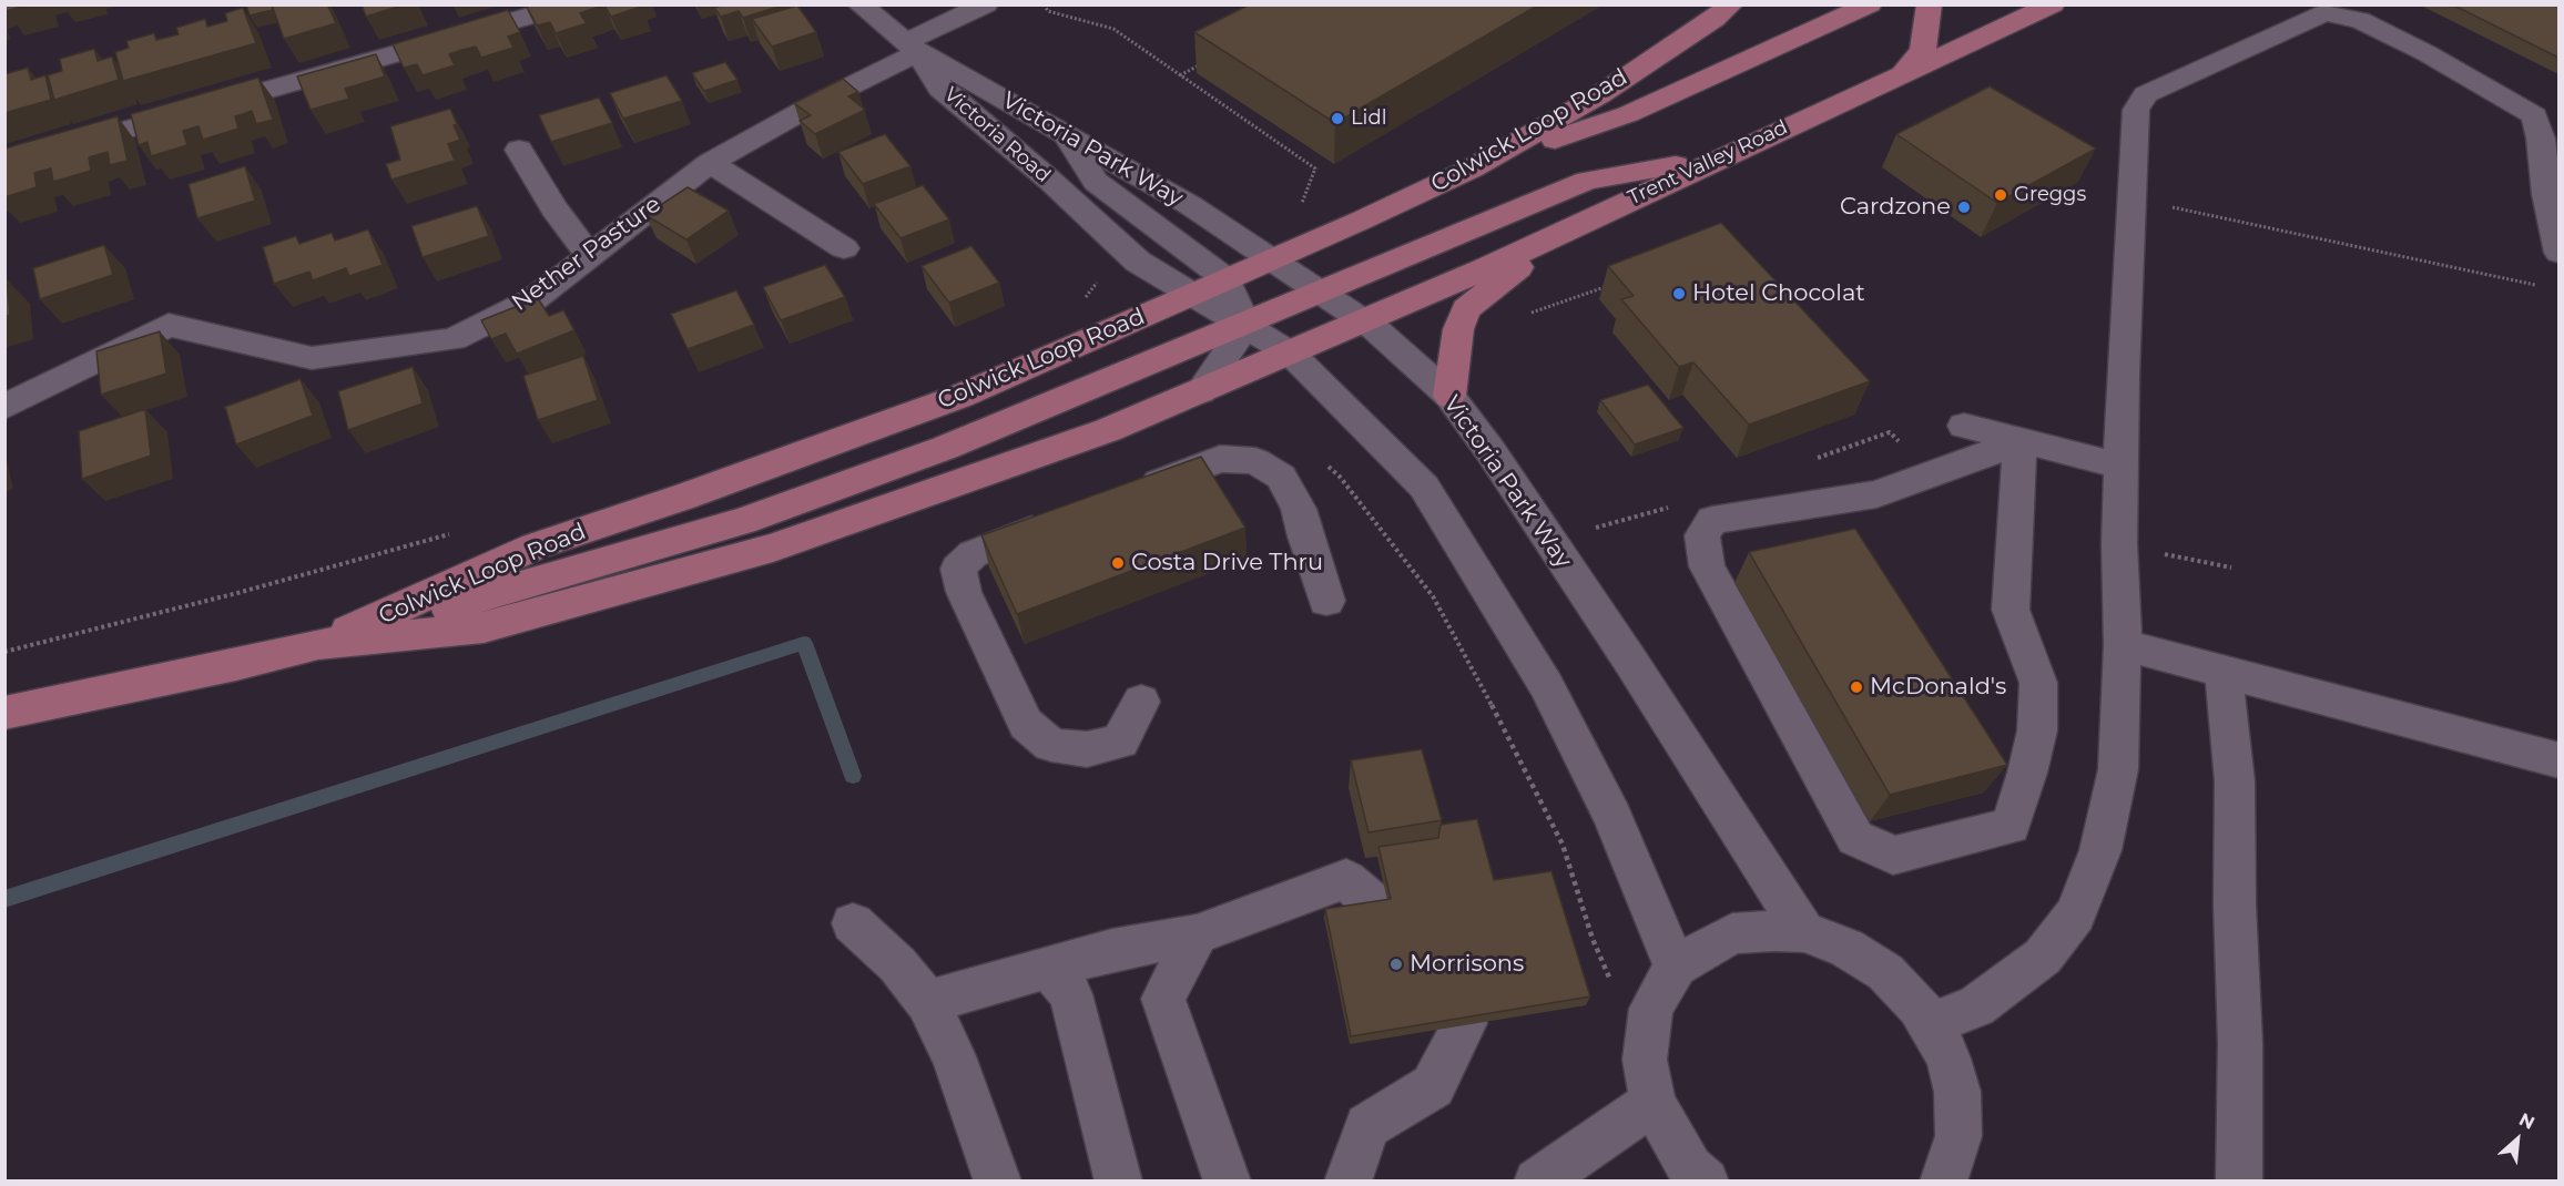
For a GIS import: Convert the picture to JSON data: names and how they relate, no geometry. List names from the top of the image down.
{
  "streets": {
    "main road": ["Colwick Loop Road", "Trent Valley Road"],
    "street": ["Victoria Road", "Victoria Park Way", "Nether Pasture"]
  },
  "crossings": [
    ["Colwick Loop Road", "Victoria Road"],
    ["Colwick Loop Road", "Victoria Park Way"],
    ["Colwick Loop Road", "Trent Valley Road"],
    ["Victoria Road", "Victoria Park Way"],
    ["Victoria Road", "Nether Pasture"],
    ["Victoria Park Way", "Trent Valley Road"],
    ["Victoria Park Way", "Nether Pasture"]
  ],
  "places": [
    "Lidl",
    "Greggs",
    "Cardzone",
    "Hotel Chocolat",
    "Costa Drive Thru",
    "McDonald's",
    "Morrisons"
  ],
  "north": "top right"
}
